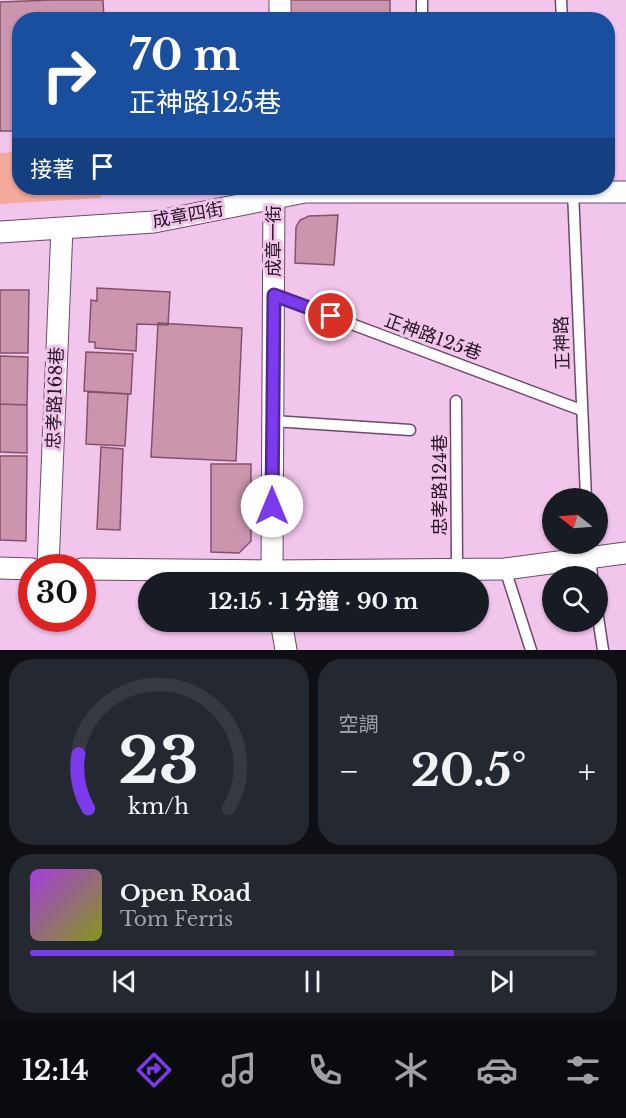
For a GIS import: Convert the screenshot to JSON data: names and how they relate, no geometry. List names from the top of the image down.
{
  "streets": {
    "street": ["成章四街", "成章一街", "忠孝路168巷"],
    "lane": ["正神路125巷", "正神路", "忠孝路124巷"]
  },
  "crossings": [
    ["成章四街", "忠孝路168巷"],
    ["成章一街", "正神路125巷"],
    ["正神路125巷", "正神路"]
  ],
  "north": "left",
  "page": {
    "turn": ["70 m", "正神路125巷"],
    "then": "接著",
    "limit": "30",
    "trip": "12:15 · 1 分鐘 · 90 m",
    "tile": "空調",
    "heat": ["−", "20.5°", "+"],
    "song": ["Open Road", "Tom Ferris"],
    "tabs": "12:14",
    "gauge": ["23", "km/h"]
  }
}
